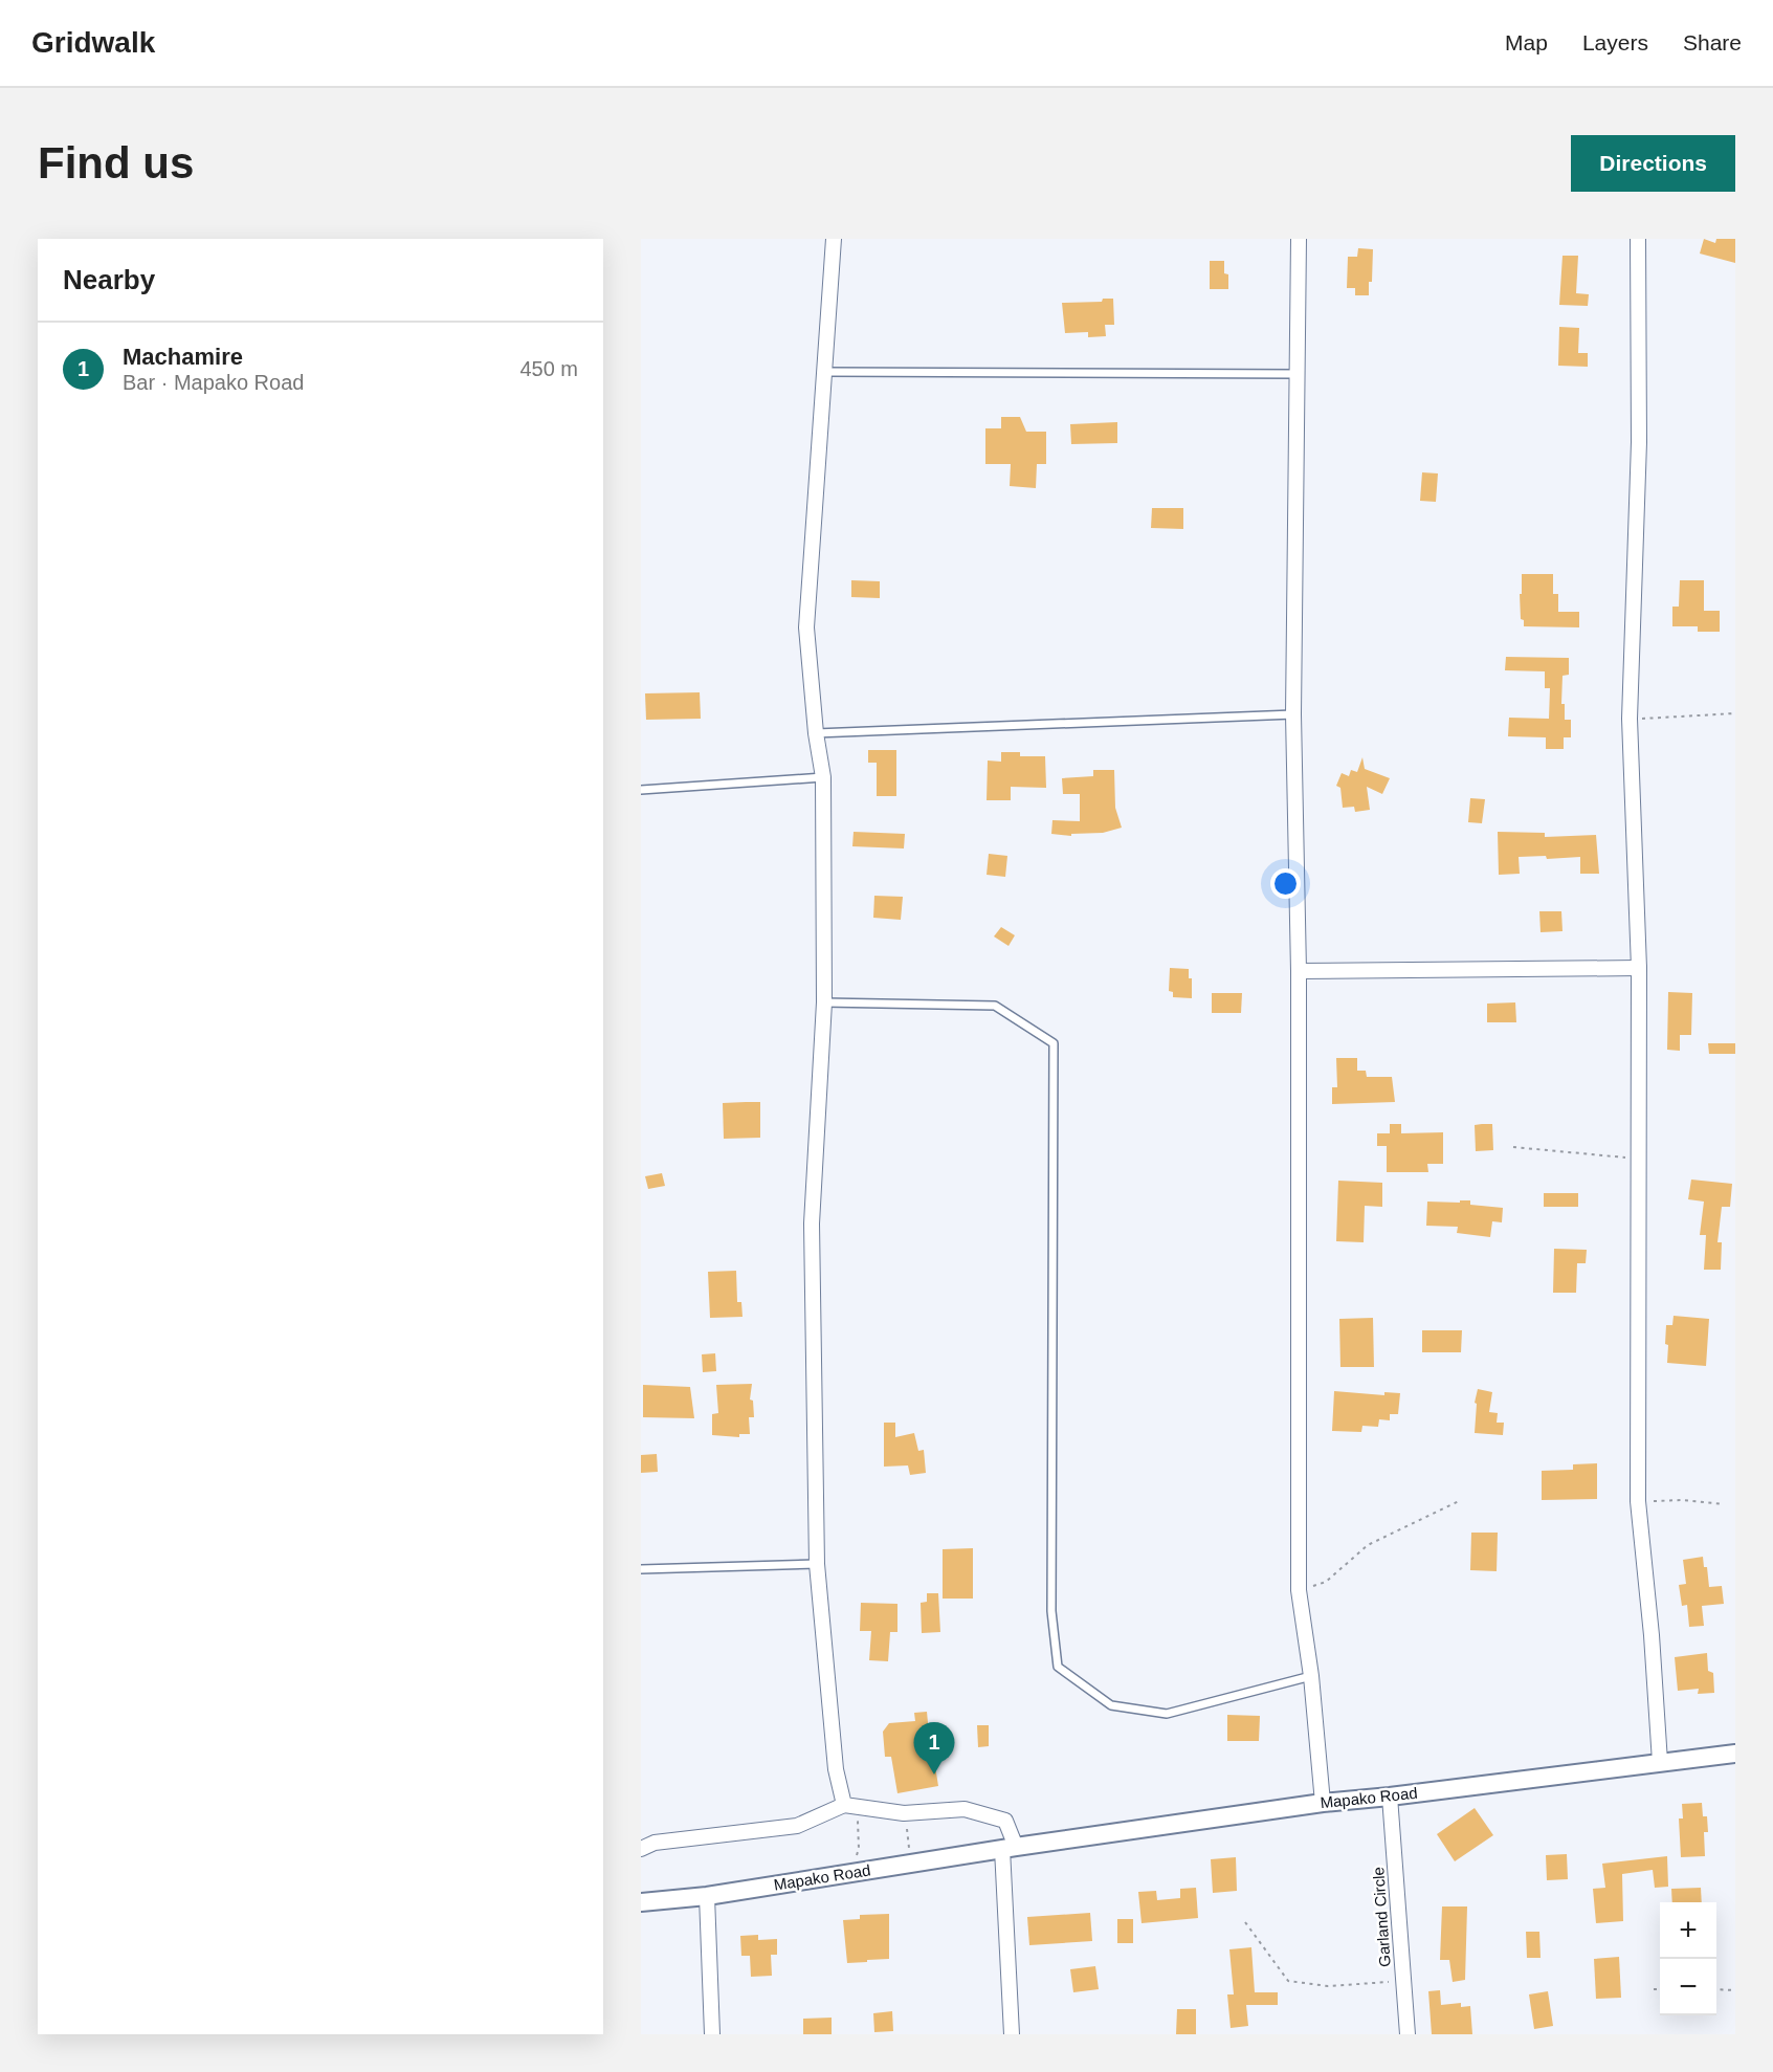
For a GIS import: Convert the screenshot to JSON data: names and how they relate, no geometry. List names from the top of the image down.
{
  "streets": {
    "street": ["Mapako Road", "Garland Circle"]
  },
  "crossings": [
    ["Mapako Road", "Garland Circle"]
  ],
  "page": {
    "header": "Gridwalk",
    "nav": ["Map", "Layers", "Share"],
    "buttons": "Directions",
    "title": "Find us",
    "heading": "Nearby",
    "list": [
      {
        "mark": "1",
        "name": "Machamire",
        "note": "Bar · Mapako Road",
        "value": "450 m"
      }
    ],
    "pins": "1",
    "map_buttons": ["+", "−"]
  }
}
